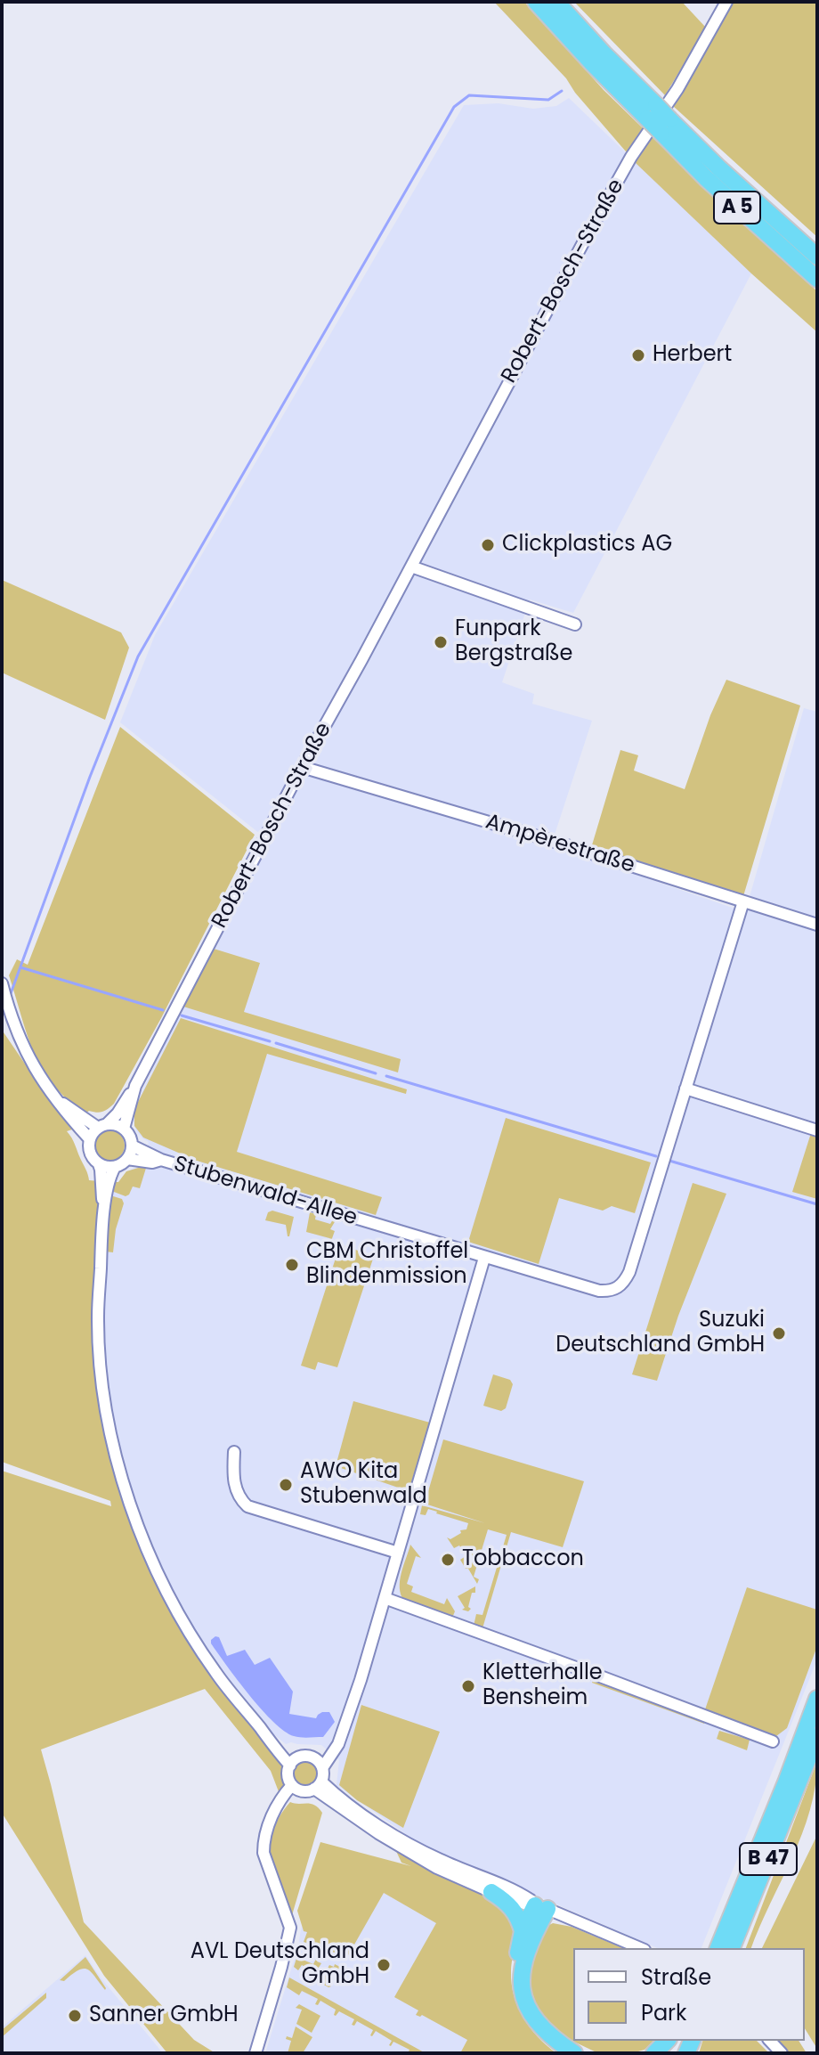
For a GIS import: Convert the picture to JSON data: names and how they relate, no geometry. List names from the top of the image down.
{
  "streets": {
    "highway": ["A 5", "B 47"],
    "street": ["Robert-Bosch-Straße", "Ampèrestraße", "Stubenwald-Allee"]
  },
  "crossings": [
    ["Robert-Bosch-Straße", "Ampèrestraße"],
    ["Robert-Bosch-Straße", "Stubenwald-Allee"],
    ["Ampèrestraße", "Stubenwald-Allee"]
  ],
  "places": [
    "Herbert",
    "Clickplastics AG",
    "Funpark Bergstraße",
    "CBM Christoffel Blindenmission",
    "Suzuki Deutschland GmbH",
    "AWO Kita Stubenwald",
    "Tobbaccon",
    "Kletterhalle Bensheim",
    "AVL Deutschland GmbH",
    "Sanner GmbH"
  ],
  "legend": ["Straße", "Park"]
}
